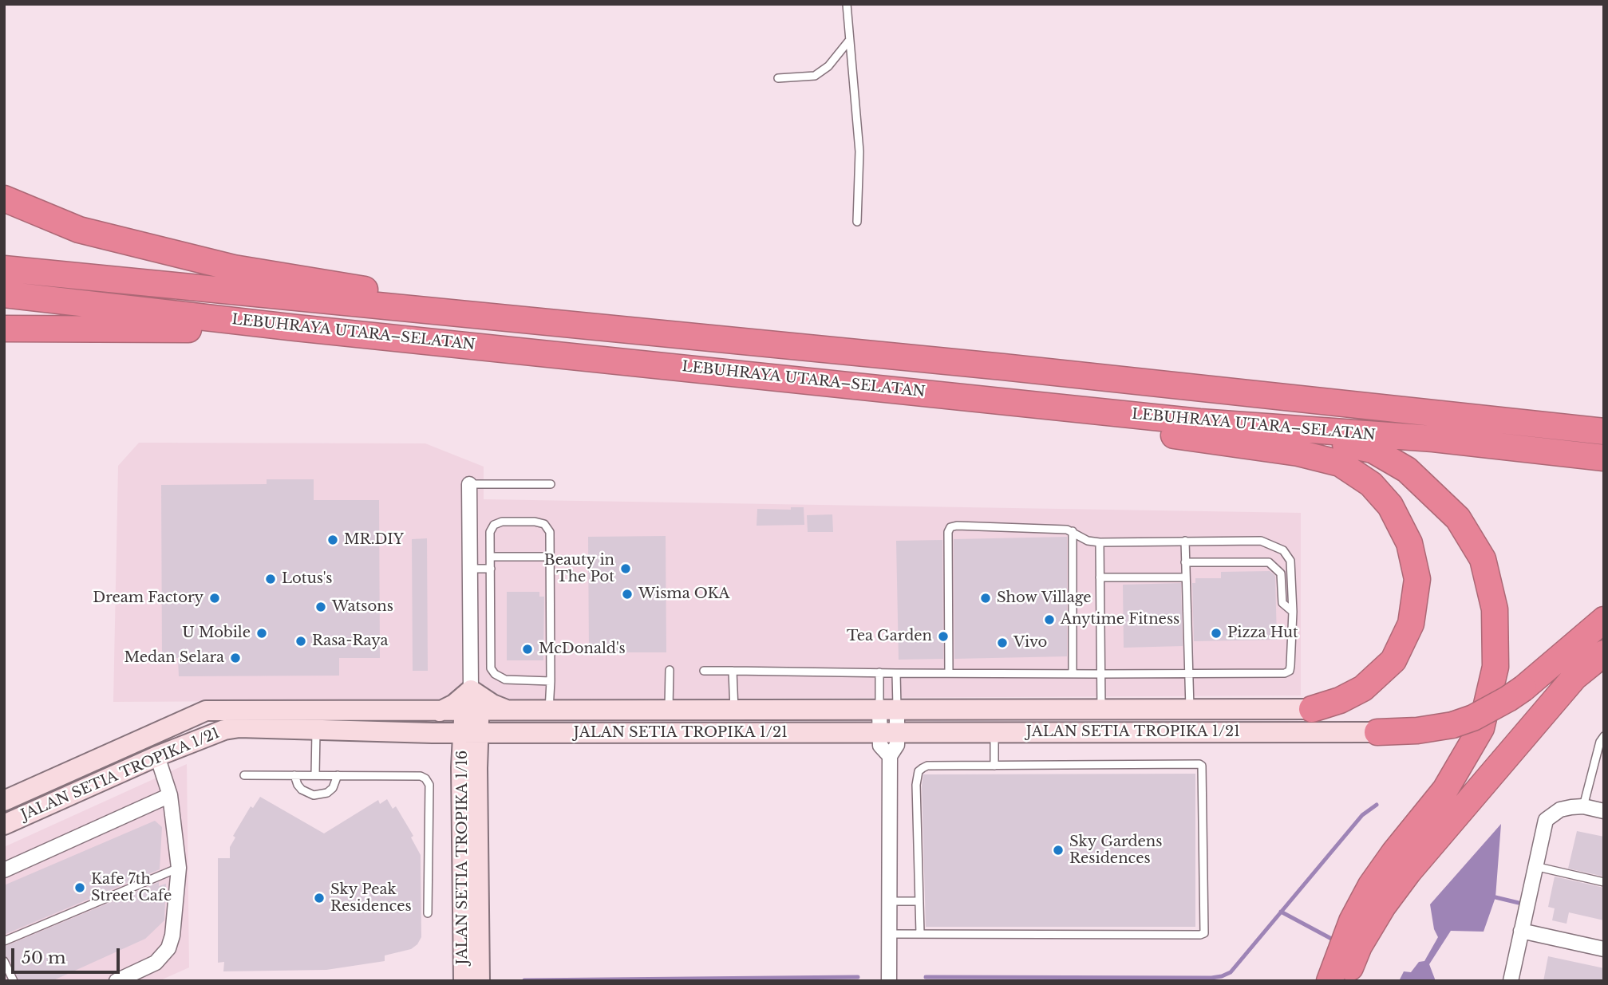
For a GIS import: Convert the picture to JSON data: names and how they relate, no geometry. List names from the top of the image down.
{
  "streets": {
    "highway": ["LEBUHRAYA UTARA–SELATAN"],
    "street": ["JALAN SETIA TROPIKA 1/21", "JALAN SETIA TROPIKA 1/16"]
  },
  "crossings": [
    ["JALAN SETIA TROPIKA 1/21", "JALAN SETIA TROPIKA 1/16"]
  ],
  "places": [
    "MR.DIY",
    "Beauty in The Pot",
    "Lotus's",
    "Wisma OKA",
    "Dream Factory",
    "Show Village",
    "Watsons",
    "Anytime Fitness",
    "U Mobile",
    "Pizza Hut",
    "Tea Garden",
    "Rasa-Raya",
    "Vivo",
    "McDonald's",
    "Medan Selara",
    "Sky Gardens Residences",
    "Kafe 7th Street Cafe",
    "Sky Peak Residences"
  ],
  "scale_bar": "50 m"
}
